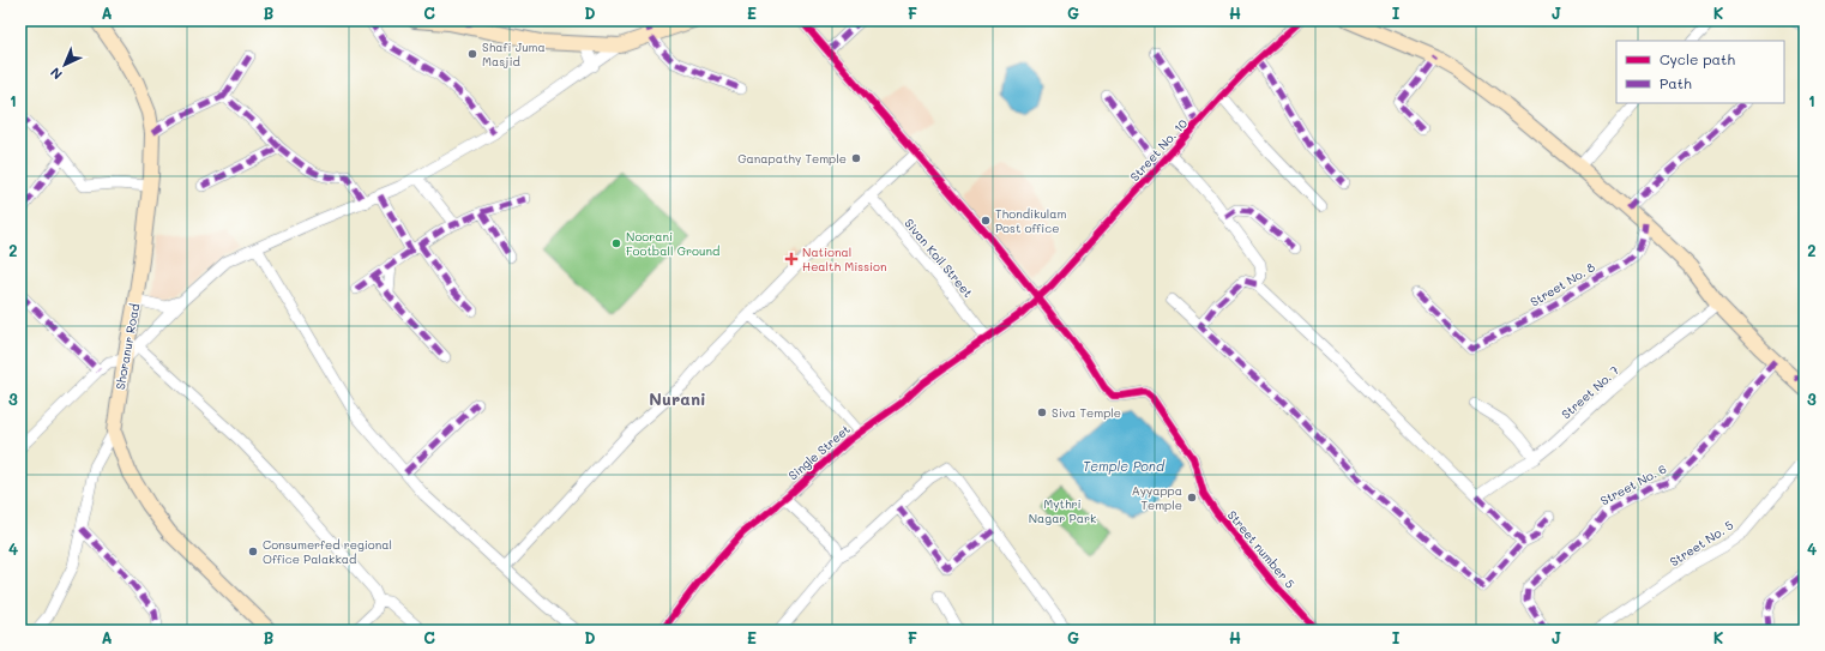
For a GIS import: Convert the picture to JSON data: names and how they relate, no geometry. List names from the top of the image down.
{
  "streets": {
    "street": [
      "Street No. 10",
      "Sivan Koil Street",
      "Street No. 8",
      "Shoranur Road",
      "Street No. 7",
      "Single Street",
      "Street No. 6",
      "Street No. 5",
      "Street number 5"
    ]
  },
  "crossings": [
    ["Street No. 10", "Single Street"],
    ["Street No. 10", "Street number 5"],
    ["Sivan Koil Street", "Single Street"],
    ["Single Street", "Street number 5"]
  ],
  "districts": ["Nurani"],
  "water": ["Temple Pond"],
  "parks": ["Mythri Nagar Park"],
  "places": {
    "other": [
      "Shafi Juma Masjid",
      "Ganapathy Temple",
      "Thondikulam Post office",
      "Noorani Football Ground",
      "Siva Temple",
      "Ayyappa Temple",
      "Consumerfed regional Office Palakkad"
    ],
    "health": ["National Health Mission"]
  },
  "legend": ["Cycle path", "Path"],
  "north": "bottom left",
  "grid": {
    "columns": [
      "A",
      "B",
      "C",
      "D",
      "E",
      "F",
      "G",
      "H",
      "I",
      "J",
      "K"
    ],
    "rows": [
      "1",
      "2",
      "3",
      "4"
    ]
  }
}
